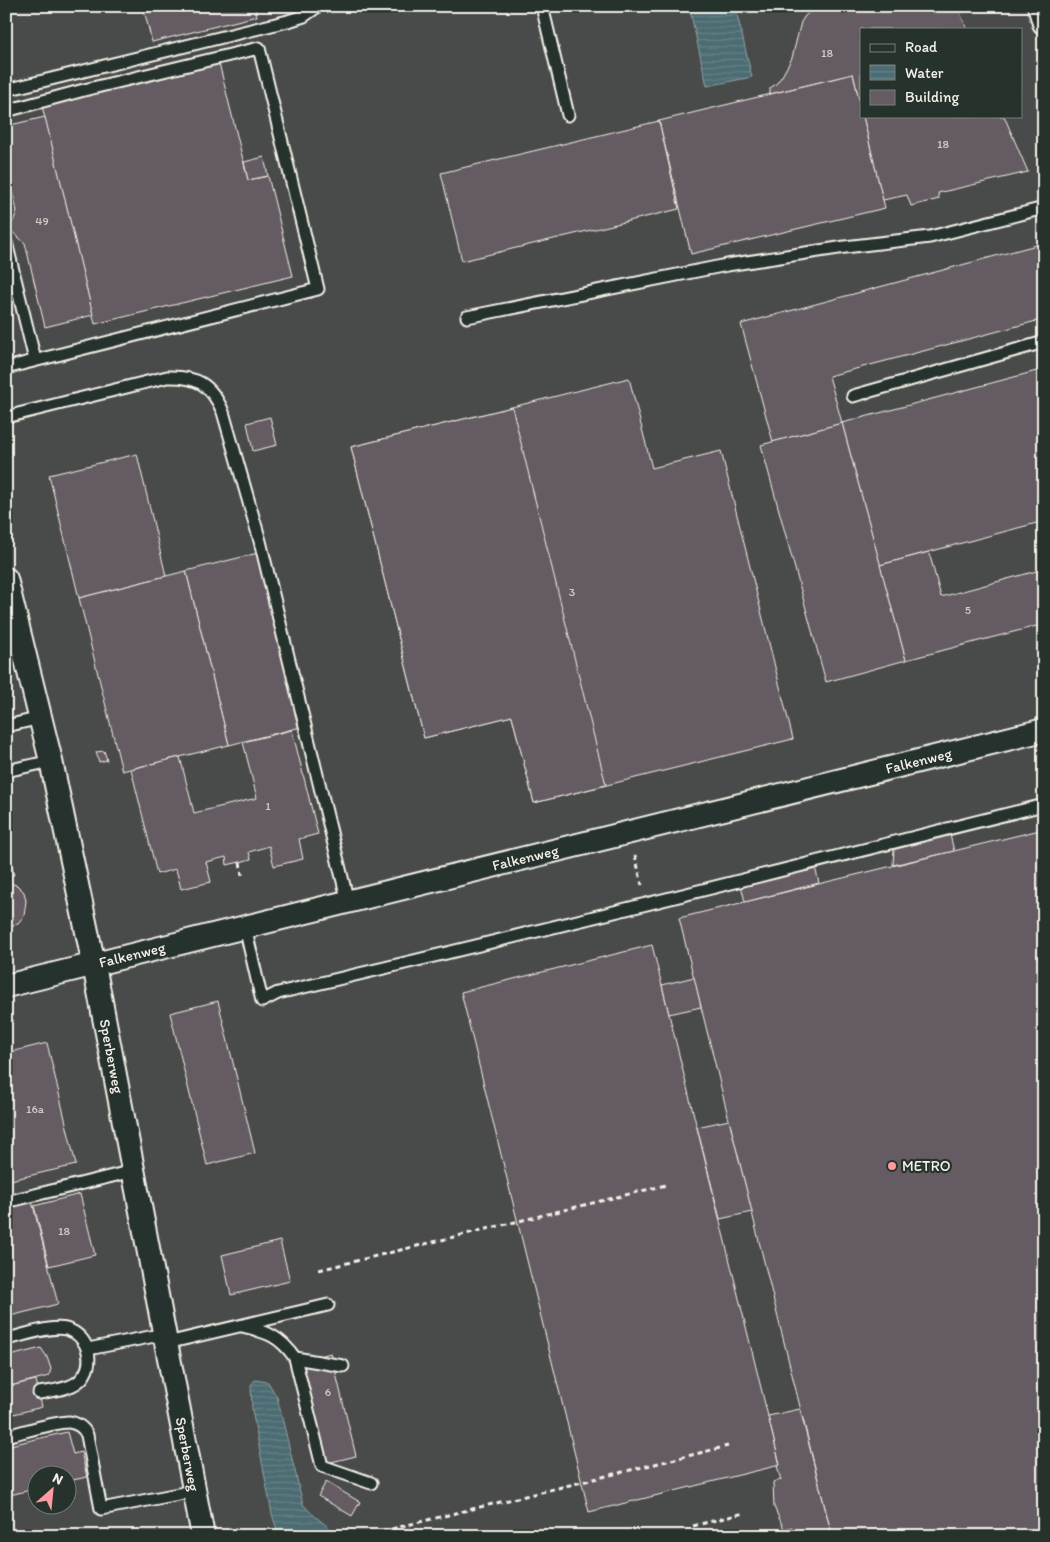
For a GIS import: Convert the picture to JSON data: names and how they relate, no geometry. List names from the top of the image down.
{
  "streets": {
    "street": ["Falkenweg", "Sperberweg"]
  },
  "crossings": [
    ["Falkenweg", "Sperberweg"]
  ],
  "places": ["METRO"],
  "house_numbers": [
    "18",
    "18",
    "49",
    "3",
    "5",
    "1",
    "16a",
    "18",
    "6"
  ],
  "legend": ["Road", "Water", "Building"],
  "north": "top right"
}
